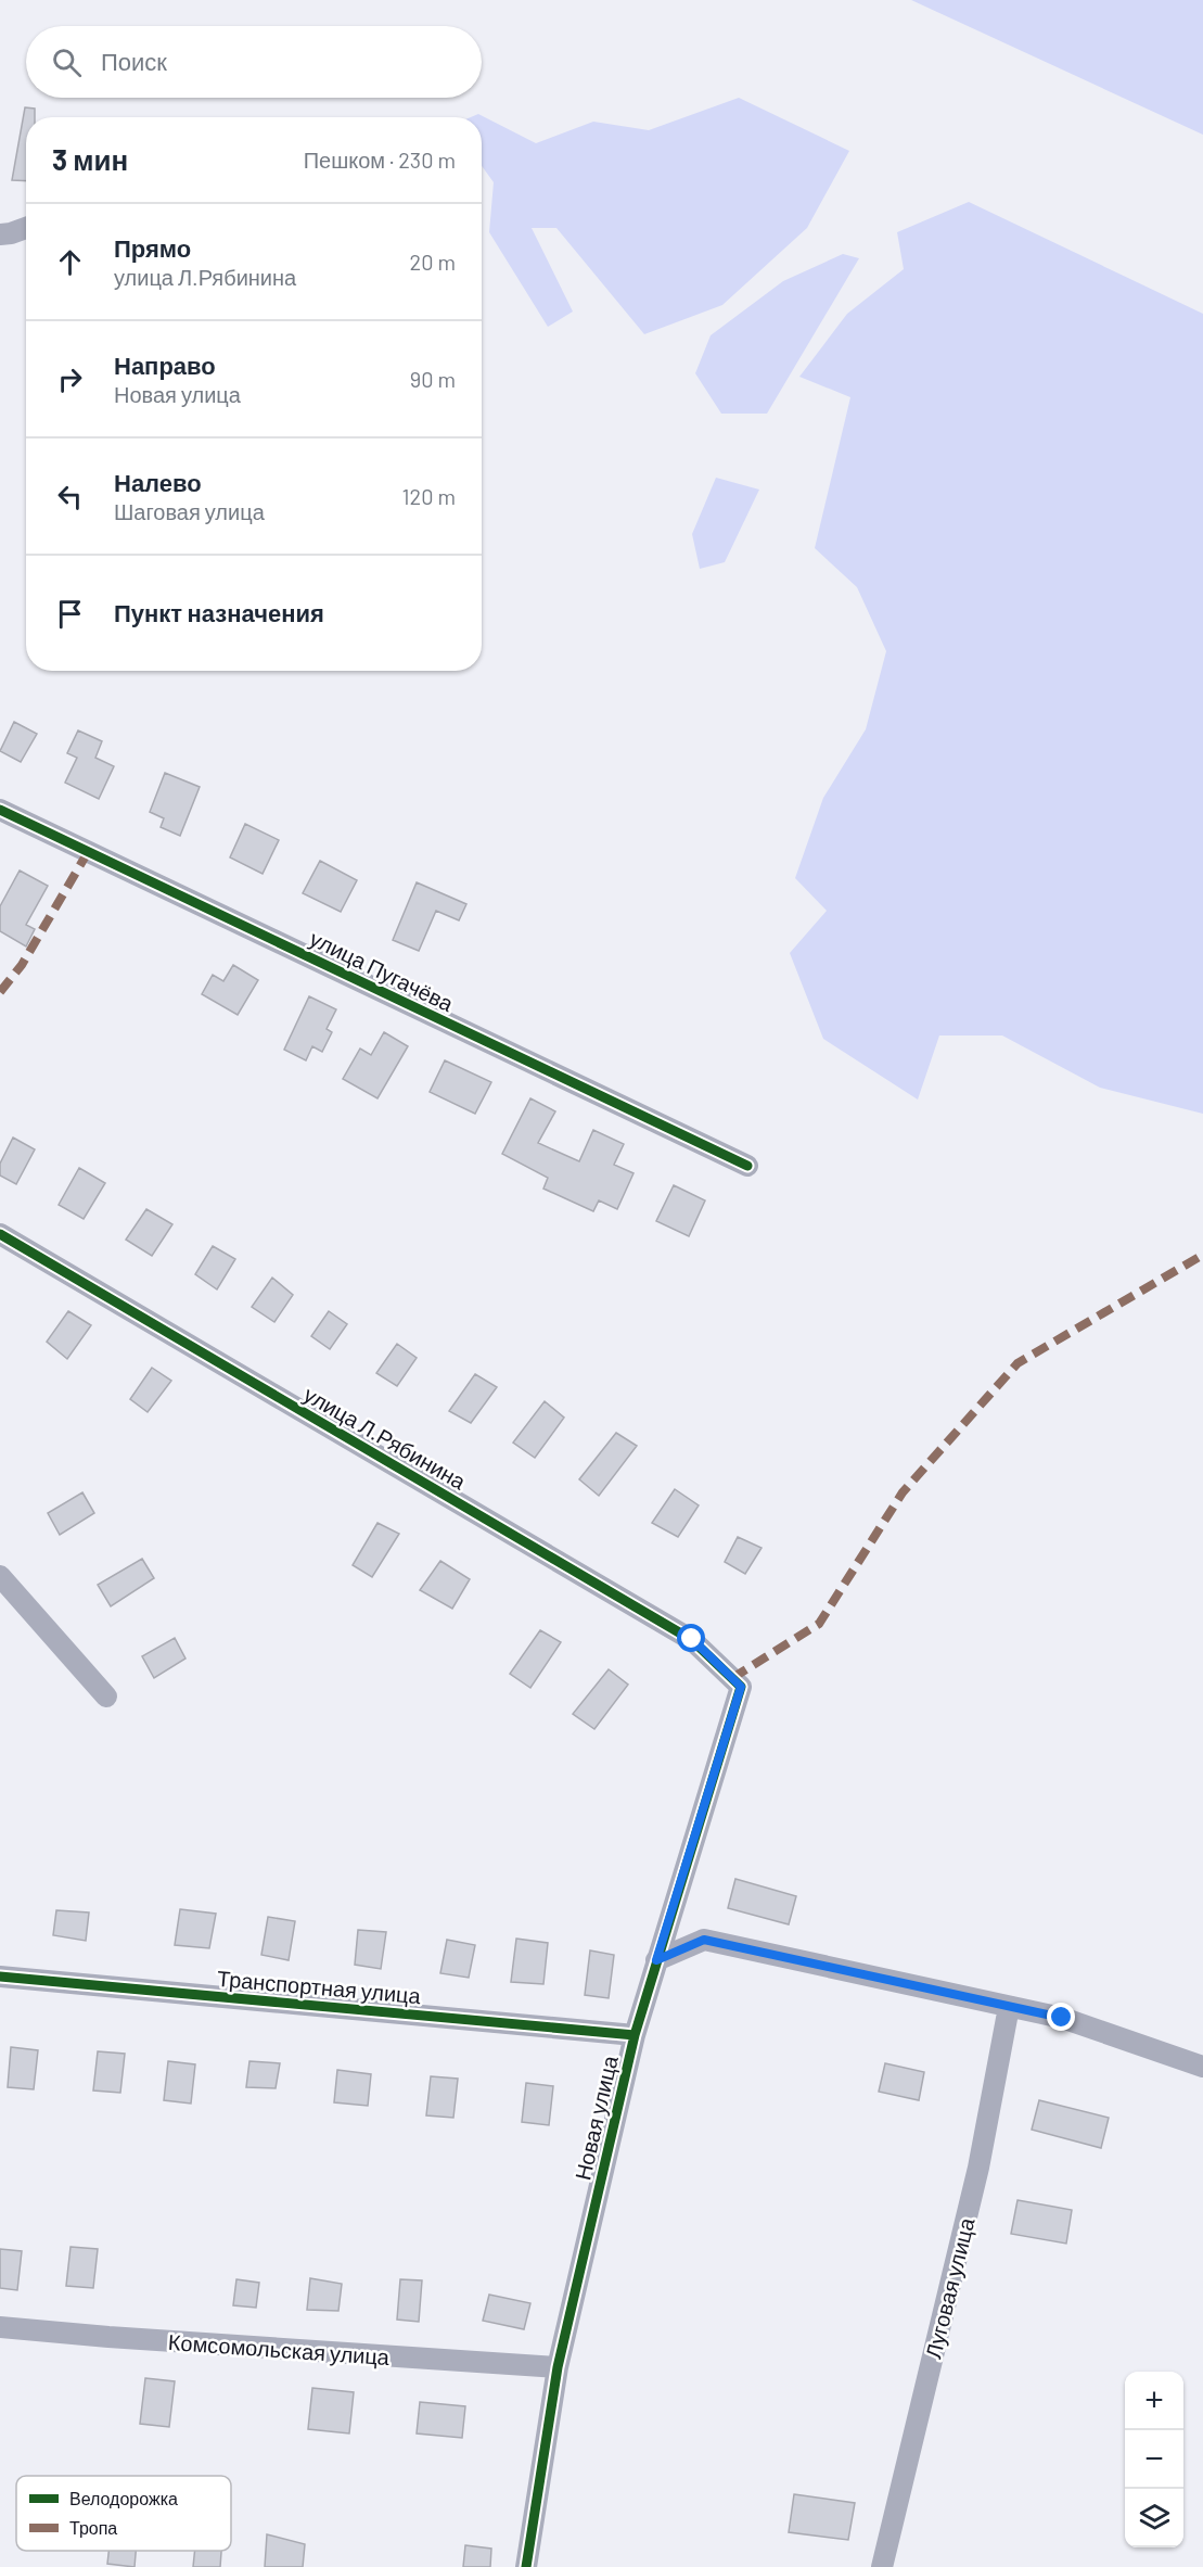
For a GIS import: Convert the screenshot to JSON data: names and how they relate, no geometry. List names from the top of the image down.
{
  "streets": {
    "street": [
      "улица Пугачёва",
      "улица Л.Рябинина",
      "Транспортная улица",
      "Новая улица",
      "Луговая улица",
      "Комсомольская улица"
    ]
  },
  "crossings": [
    ["улица Л.Рябинина", "Новая улица"],
    ["Транспортная улица", "Новая улица"],
    ["Новая улица", "Комсомольская улица"]
  ],
  "legend": ["Велодорожка", "Тропа"],
  "page": {
    "search": "Поиск",
    "heading": ["3 мин", "Пешком · 230 m"],
    "list": [
      ["Прямо", "улица Л.Рябинина", "20 m"],
      ["Направо", "Новая улица", "90 m"],
      ["Налево", "Шаговая улица", "120 m"],
      "Пункт назначения"
    ],
    "map_buttons": ["+", "−"]
  }
}
